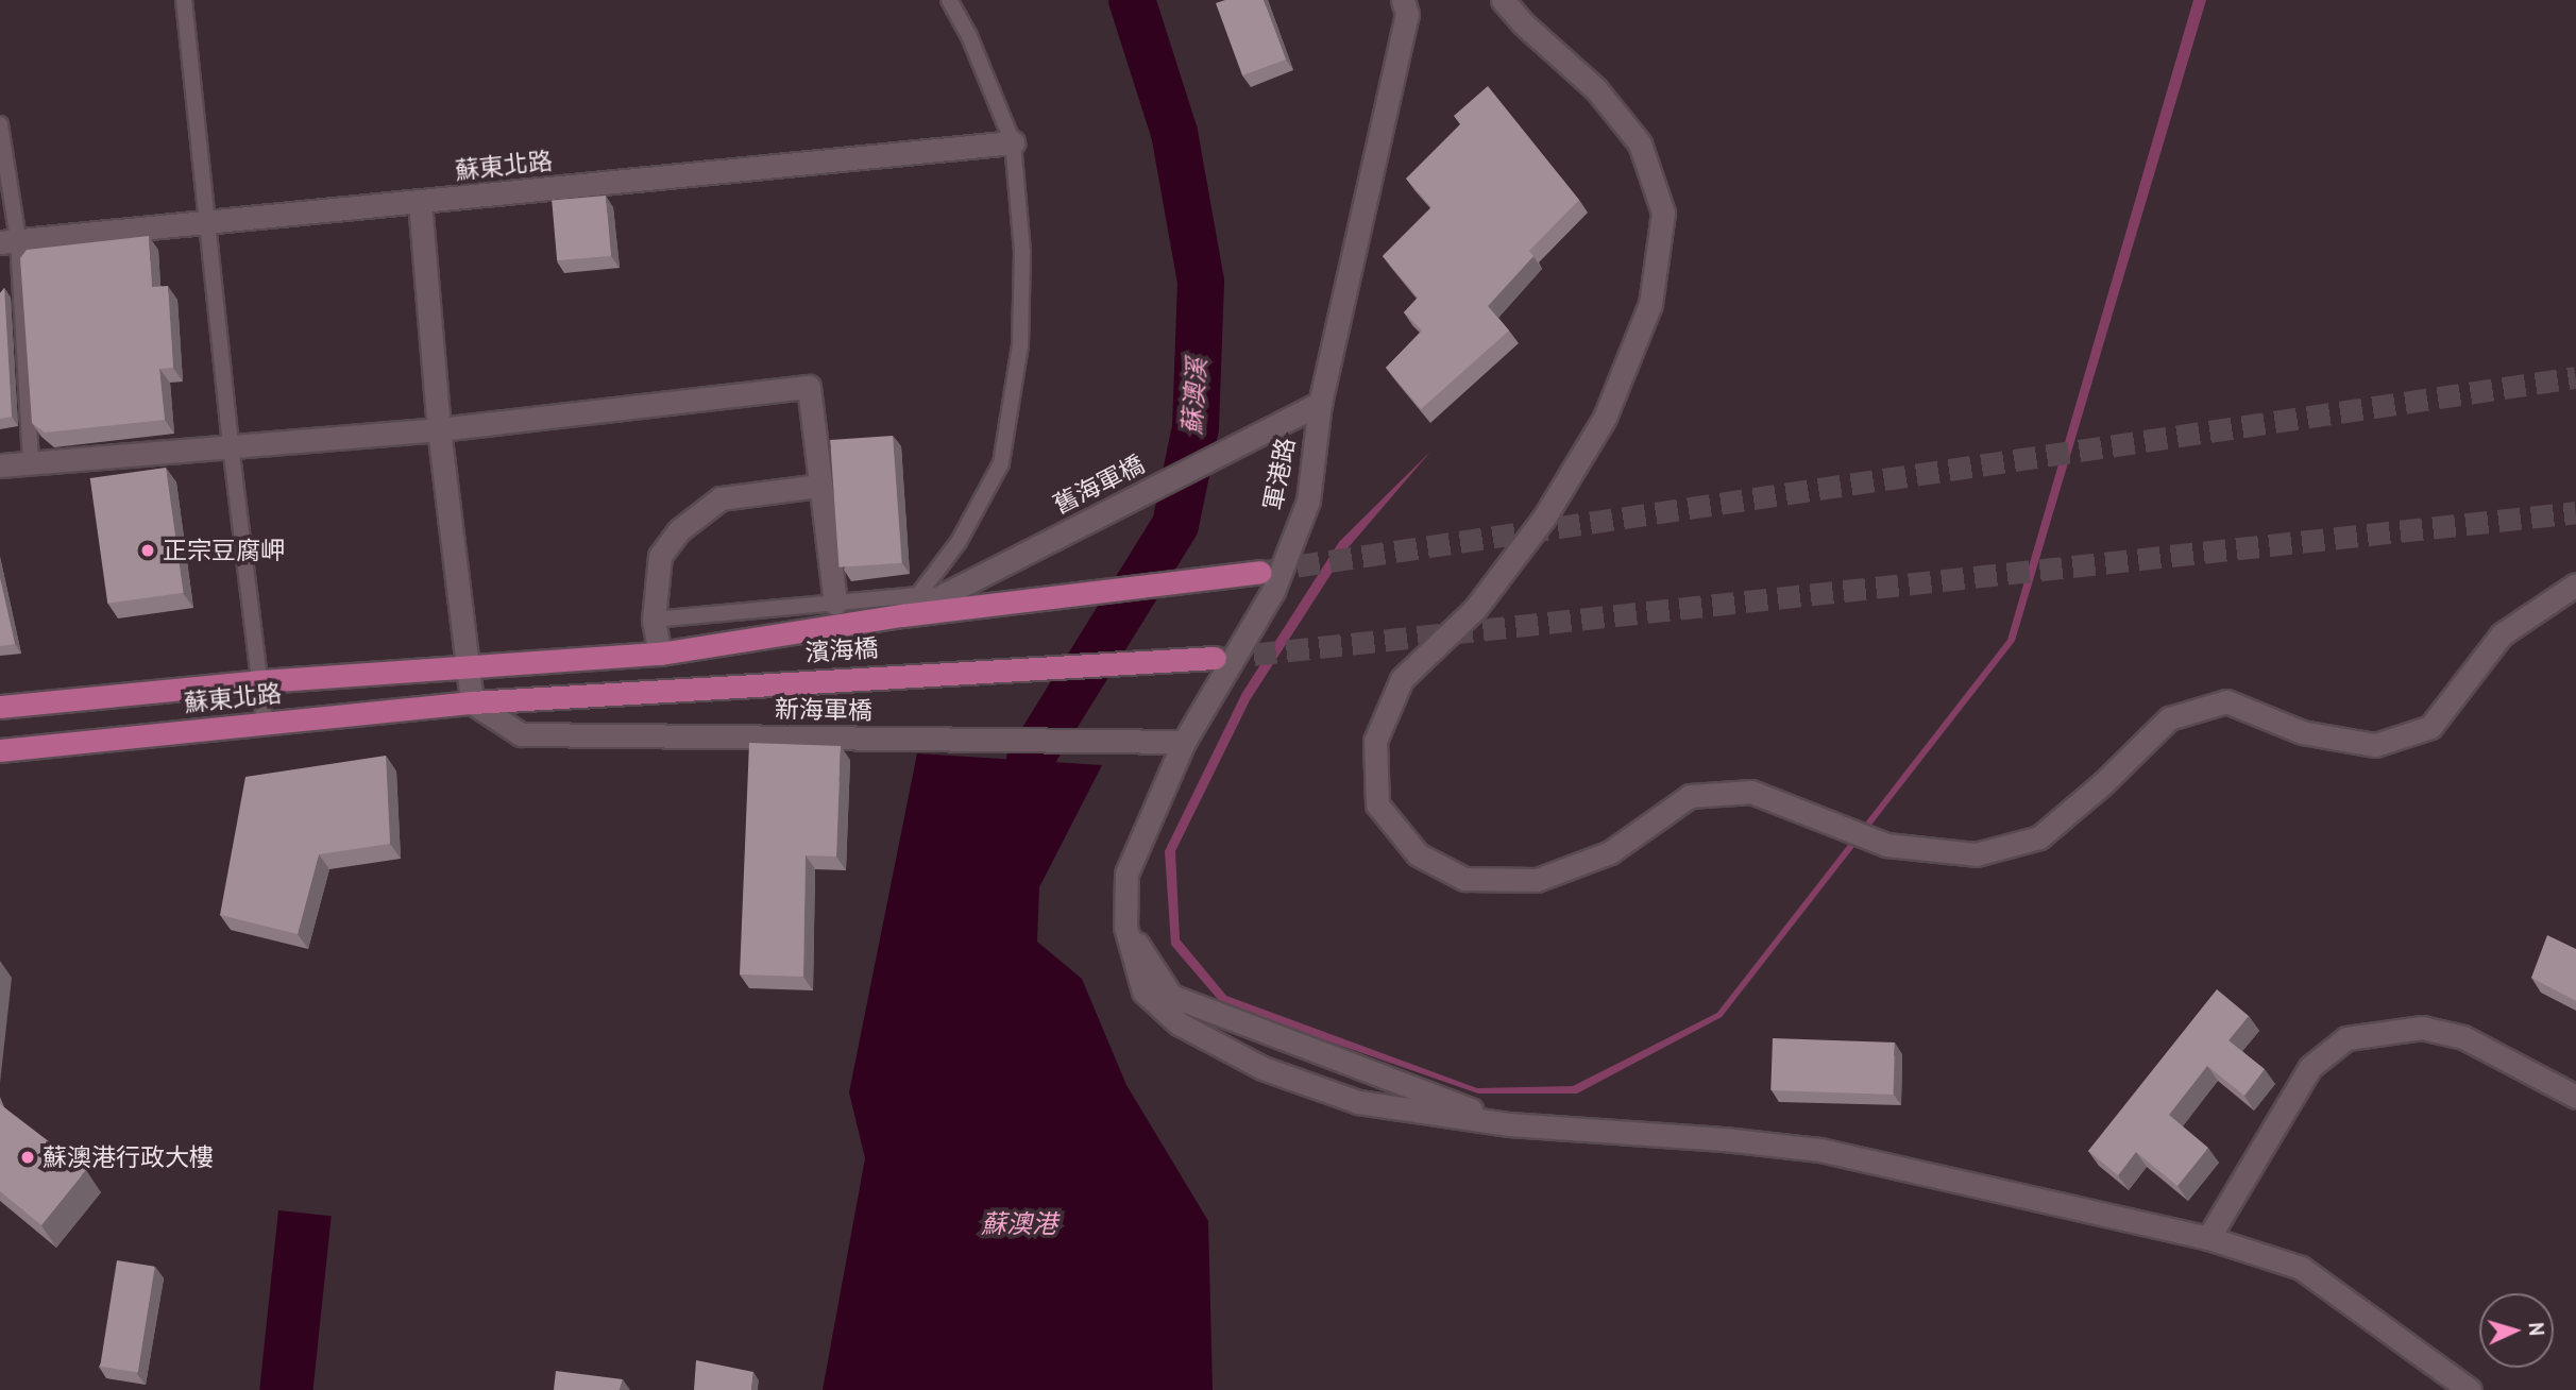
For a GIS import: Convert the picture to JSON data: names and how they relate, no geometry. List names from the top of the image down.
{
  "streets": {
    "main road": ["蘇東北路", "濱海橋"],
    "street": ["軍港路", "舊海軍橋", "新海軍橋"]
  },
  "crossings": [
    ["蘇東北路", "舊海軍橋"],
    ["蘇東北路", "濱海橋"],
    ["蘇東北路", "新海軍橋"],
    ["軍港路", "舊海軍橋"],
    ["軍港路", "新海軍橋"],
    ["濱海橋", "新海軍橋"]
  ],
  "water": ["蘇澳溪", "蘇澳港"],
  "places": ["正宗豆腐岬", "蘇澳港行政大樓"],
  "north": "right"
}
